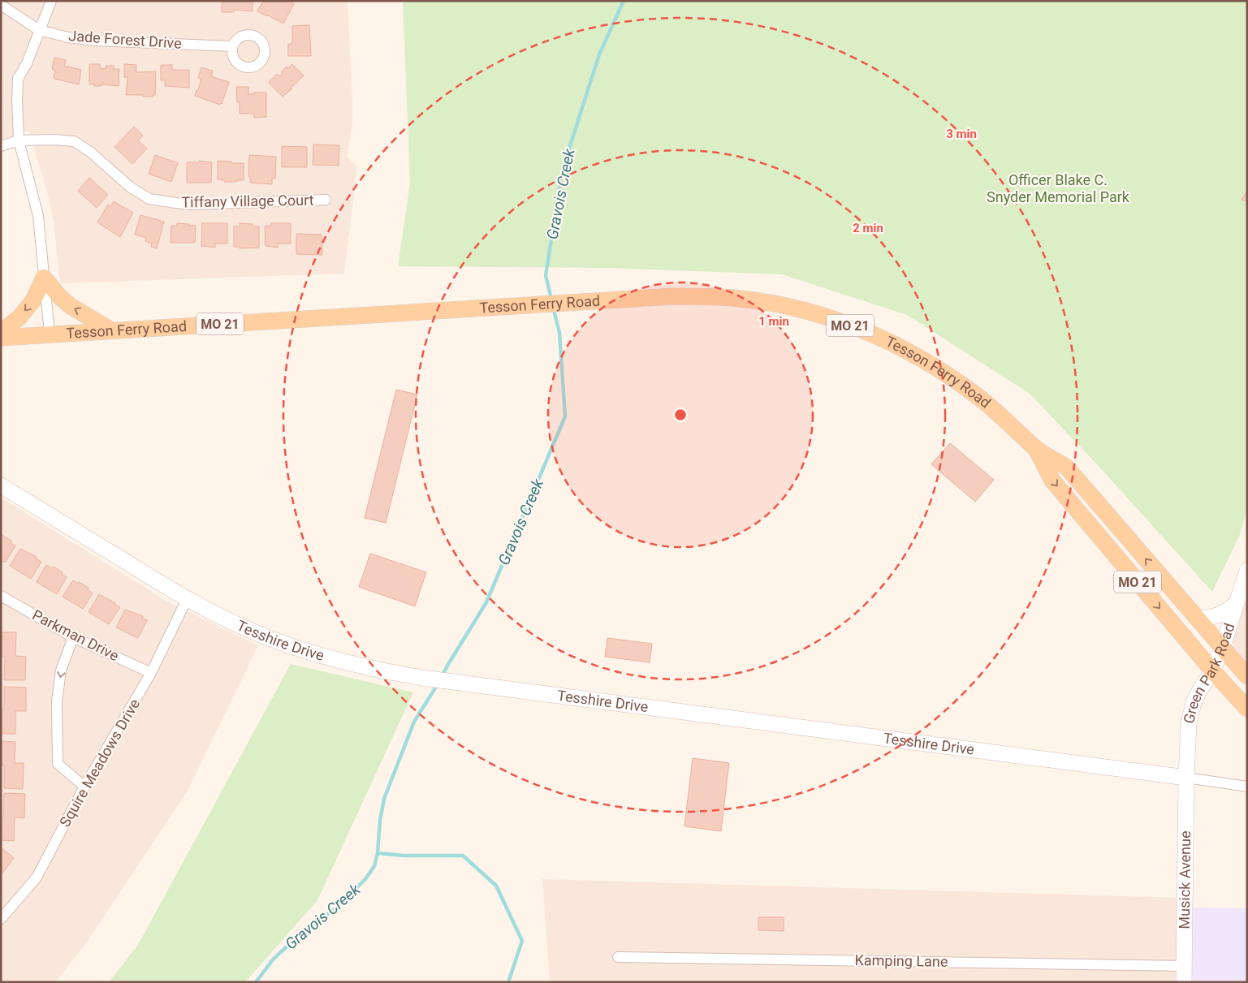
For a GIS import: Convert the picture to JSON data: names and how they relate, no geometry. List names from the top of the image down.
{
  "streets": {
    "main road": ["Tesson Ferry Road", "MO 21"],
    "street": [
      "Jade Forest Drive",
      "Tiffany Village Court",
      "Parkman Drive",
      "Tesshire Drive",
      "Green Park Road",
      "Squire Meadows Drive",
      "Musick Avenue",
      "Kamping Lane"
    ]
  },
  "crossings": [
    ["Tesson Ferry Road", "Green Park Road"],
    ["Parkman Drive", "Squire Meadows Drive"],
    ["Tesshire Drive", "Green Park Road"],
    ["Tesshire Drive", "Squire Meadows Drive"],
    ["Tesshire Drive", "Musick Avenue"],
    ["Green Park Road", "Musick Avenue"],
    ["Musick Avenue", "Kamping Lane"]
  ],
  "water": ["Gravois Creek"],
  "parks": ["Officer Blake C. Snyder Memorial Park"],
  "rings": ["3 min", "2 min", "1 min"]
}
